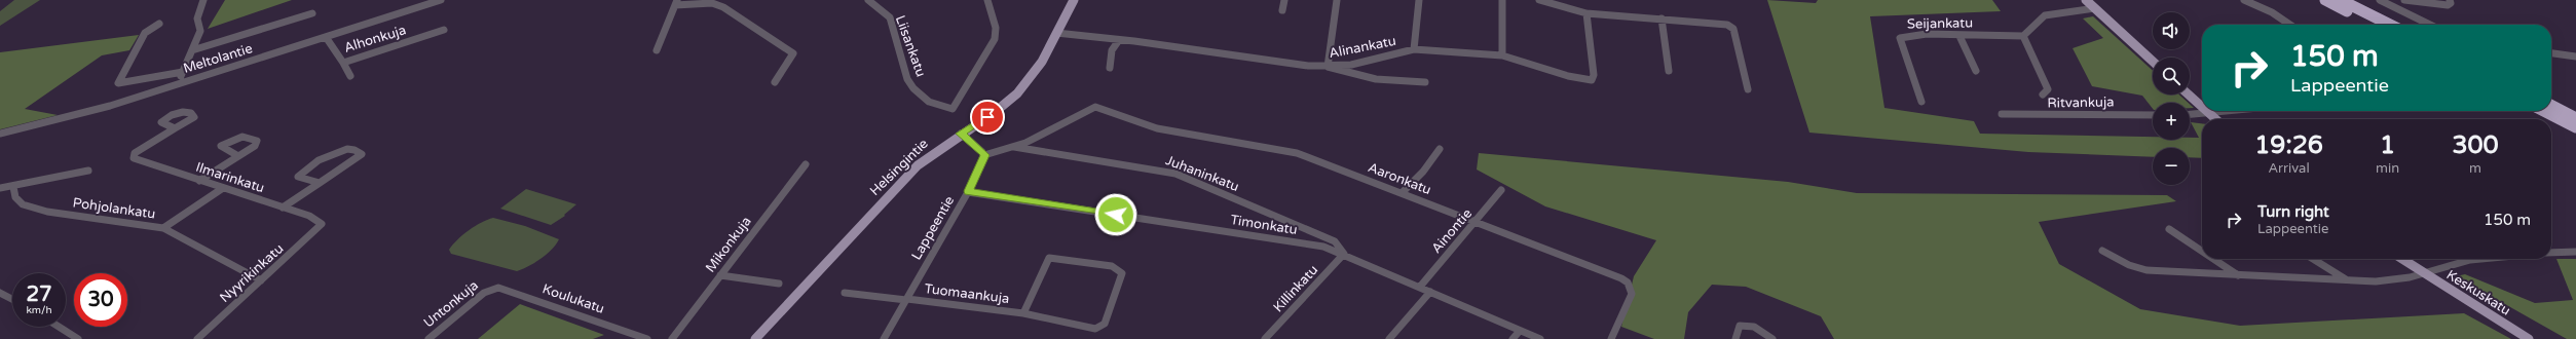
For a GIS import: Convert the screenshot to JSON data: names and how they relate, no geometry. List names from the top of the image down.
{
  "streets": {
    "main road": ["Helsingintie", "Keskuskatu"],
    "street": [
      "Seijankatu",
      "Alhonkuja",
      "Liisankatu",
      "Alinankatu",
      "Meltolantie",
      "Ritvankuja",
      "Juhaninkatu",
      "Ilmarinkatu",
      "Aaronkatu",
      "Pohjolankatu",
      "Timonkatu",
      "Lappeentie",
      "Ainontie",
      "Mikonkuja",
      "Nyyrikinkatu",
      "Killinkatu",
      "Tuomaankuja",
      "Koulukatu",
      "Untonkuja"
    ]
  },
  "crossings": [
    ["Alhonkuja", "Meltolantie"],
    ["Alinankatu", "Helsingintie"],
    ["Juhaninkatu", "Aaronkatu"],
    ["Juhaninkatu", "Timonkatu"],
    ["Juhaninkatu", "Killinkatu"],
    ["Ilmarinkatu", "Nyyrikinkatu"],
    ["Aaronkatu", "Ainontie"],
    ["Pohjolankatu", "Nyyrikinkatu"],
    ["Timonkatu", "Lappeentie"],
    ["Timonkatu", "Ainontie"],
    ["Timonkatu", "Killinkatu"],
    ["Lappeentie", "Tuomaankuja"],
    ["Koulukatu", "Untonkuja"]
  ],
  "page": {
    "map_buttons": ["+", "−"],
    "turn": ["150 m", "Lappeentie"],
    "eta": [
      "19:26",
      "Arrival",
      "1",
      "min",
      "300",
      "m"
    ],
    "list": [
      {
        "name": "Turn right",
        "note": "Lappeentie",
        "value": "150 m"
      }
    ],
    "speed": "27 km/h",
    "limit": "30"
  }
}
